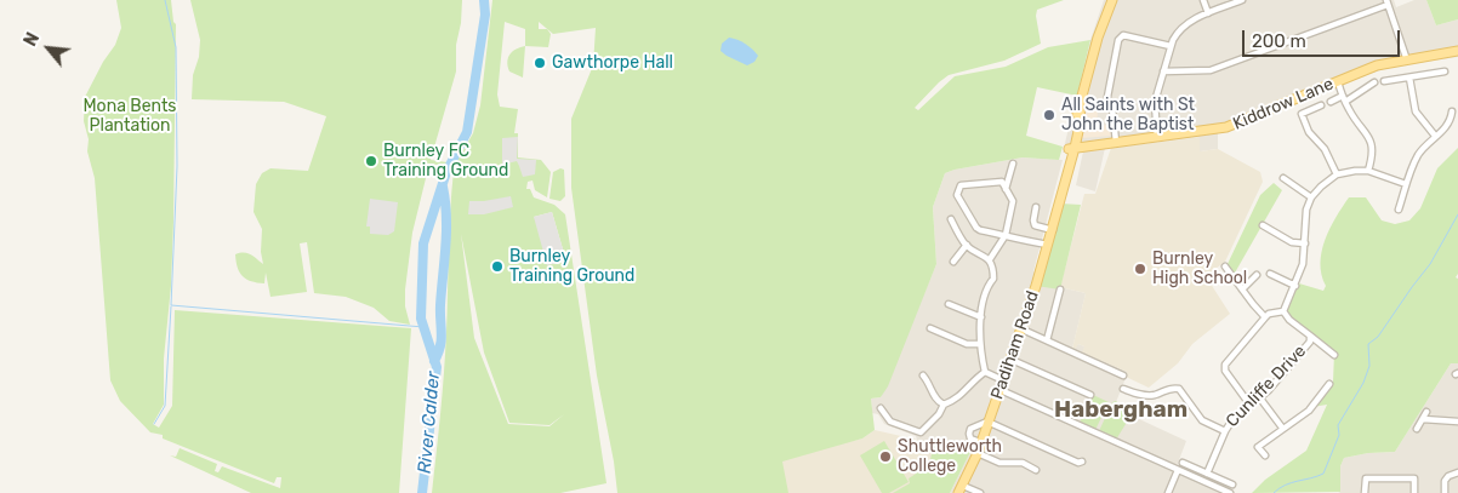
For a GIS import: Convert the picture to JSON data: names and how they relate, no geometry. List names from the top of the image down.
{
  "streets": {
    "main road": ["Kiddrow Lane", "Padiham Road"],
    "street": ["Cunliffe Drive"]
  },
  "crossings": [
    ["Kiddrow Lane", "Padiham Road"]
  ],
  "districts": ["Habergham"],
  "water": ["River Calder"],
  "parks": ["Mona Bents Plantation"],
  "places": [
    "Gawthorpe Hall",
    "All Saints with St John the Baptist",
    "Burnley FC Training Ground",
    "Burnley Training Ground",
    "Burnley High School",
    "Shuttleworth College"
  ],
  "scale_bar": "200 m",
  "north": "top left"
}
